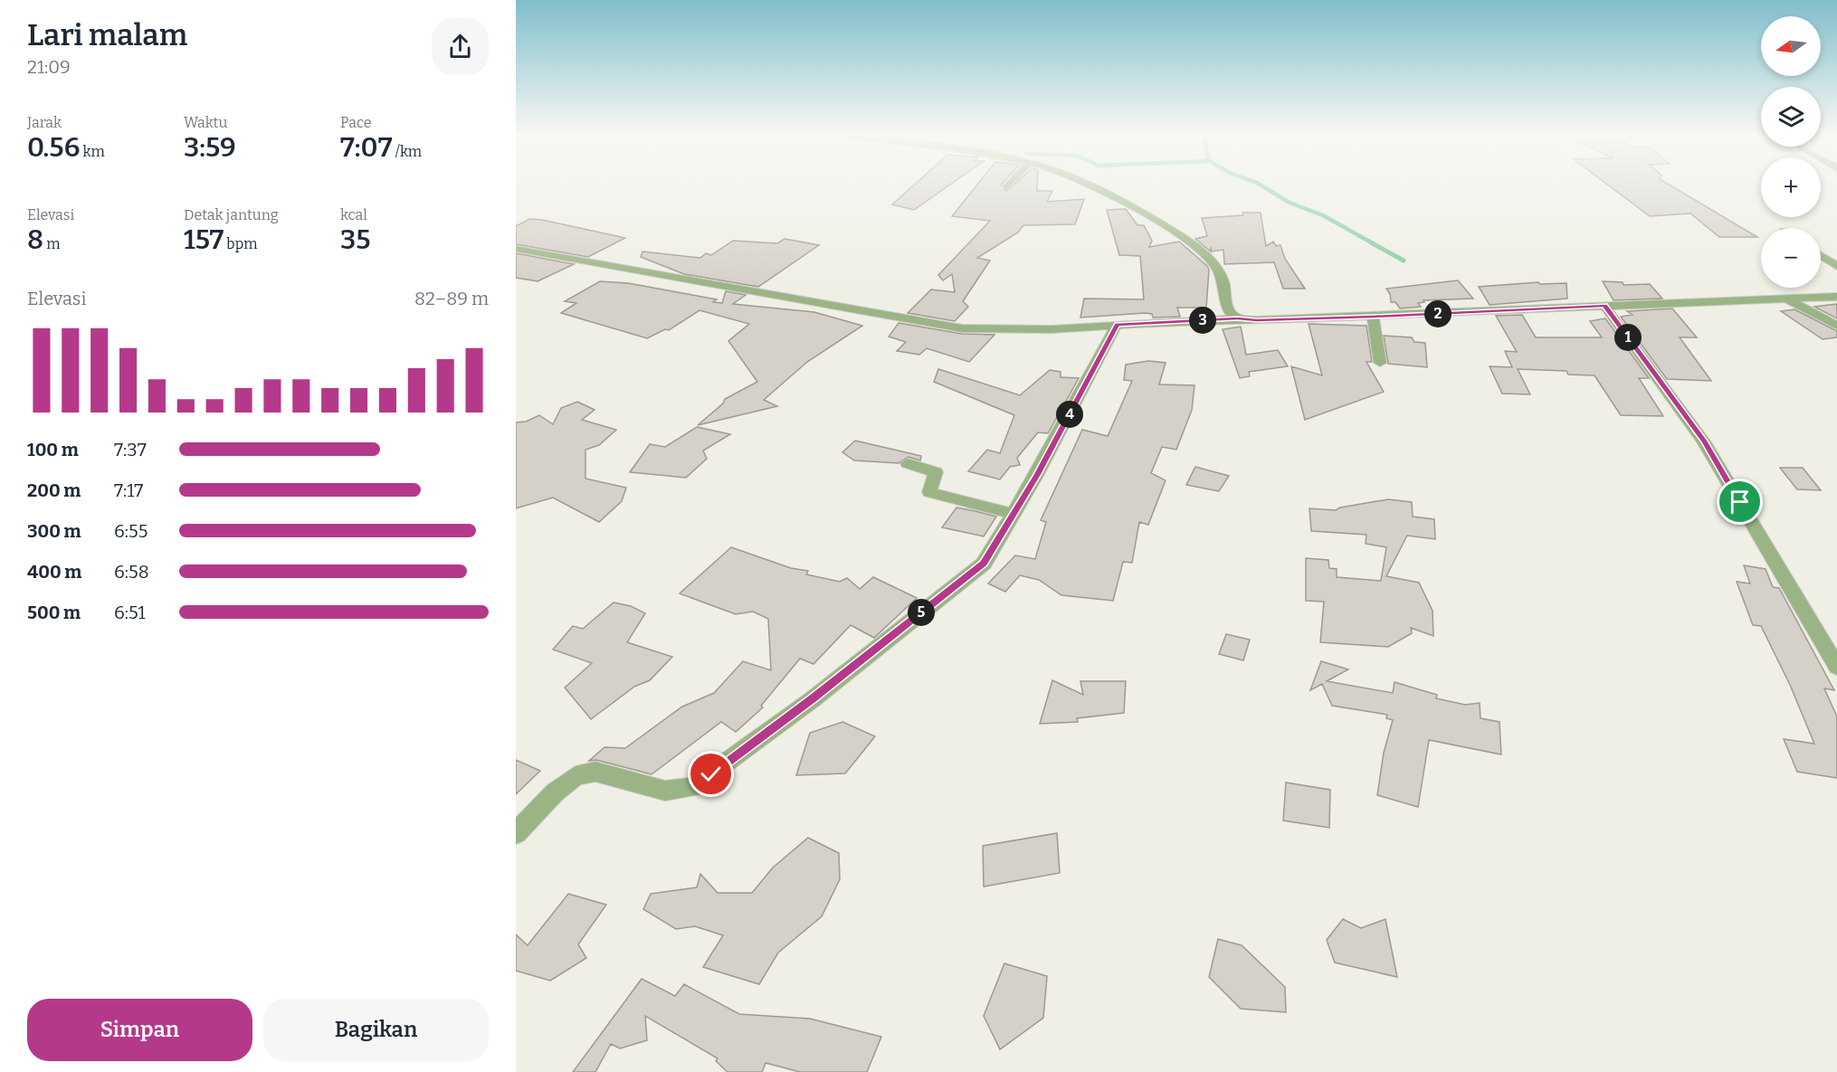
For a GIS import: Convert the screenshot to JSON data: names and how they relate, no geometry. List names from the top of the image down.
{
  "north": "left",
  "page": {
    "heading": ["Lari malam", "21:09"],
    "map_buttons": ["+", "−"],
    "stats": [
      ["Jarak", "0.56 km"],
      ["Waktu", "3:59"],
      ["Pace", "7:07 /km"],
      ["Elevasi", "8 m"],
      ["Detak jantung", "157 bpm"],
      ["kcal", "35"]
    ],
    "chart": ["Elevasi", "82–89 m"],
    "pins": [
      "2",
      "3",
      "1",
      "4",
      "5"
    ],
    "list": [
      {
        "name": "100 m",
        "note": "7:37"
      },
      {
        "name": "200 m",
        "note": "7:17"
      },
      {
        "name": "300 m",
        "note": "6:55"
      },
      {
        "name": "400 m",
        "note": "6:58"
      },
      {
        "name": "500 m",
        "note": "6:51"
      }
    ],
    "buttons": ["Simpan", "Bagikan"]
  }
}
